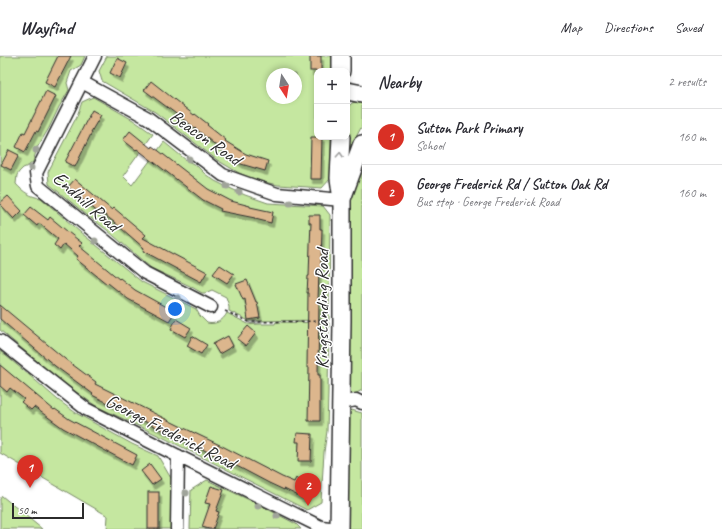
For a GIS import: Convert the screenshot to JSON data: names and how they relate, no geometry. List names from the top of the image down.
{
  "streets": {
    "main road": ["Kingstanding Road"],
    "street": ["Beacon Road", "Endhill Road", "George Frederick Road"]
  },
  "crossings": [
    ["Beacon Road", "Endhill Road"],
    ["Beacon Road", "Kingstanding Road"],
    ["Kingstanding Road", "George Frederick Road"]
  ],
  "scale_bar": "50 m",
  "north": "bottom",
  "page": {
    "header": "Wayfind",
    "nav": ["Map", "Directions", "Saved"],
    "heading": ["Nearby", "2 results"],
    "map_buttons": ["+", "−"],
    "list": [
      {
        "mark": "1",
        "name": "Sutton Park Primary",
        "note": "School",
        "value": "160 m"
      },
      {
        "mark": "2",
        "name": "George Frederick Rd / Sutton Oak Rd",
        "note": "Bus stop · George Frederick Road",
        "value": "160 m"
      }
    ],
    "pins": ["1", "2"],
    "scale": "50 m"
  }
}
